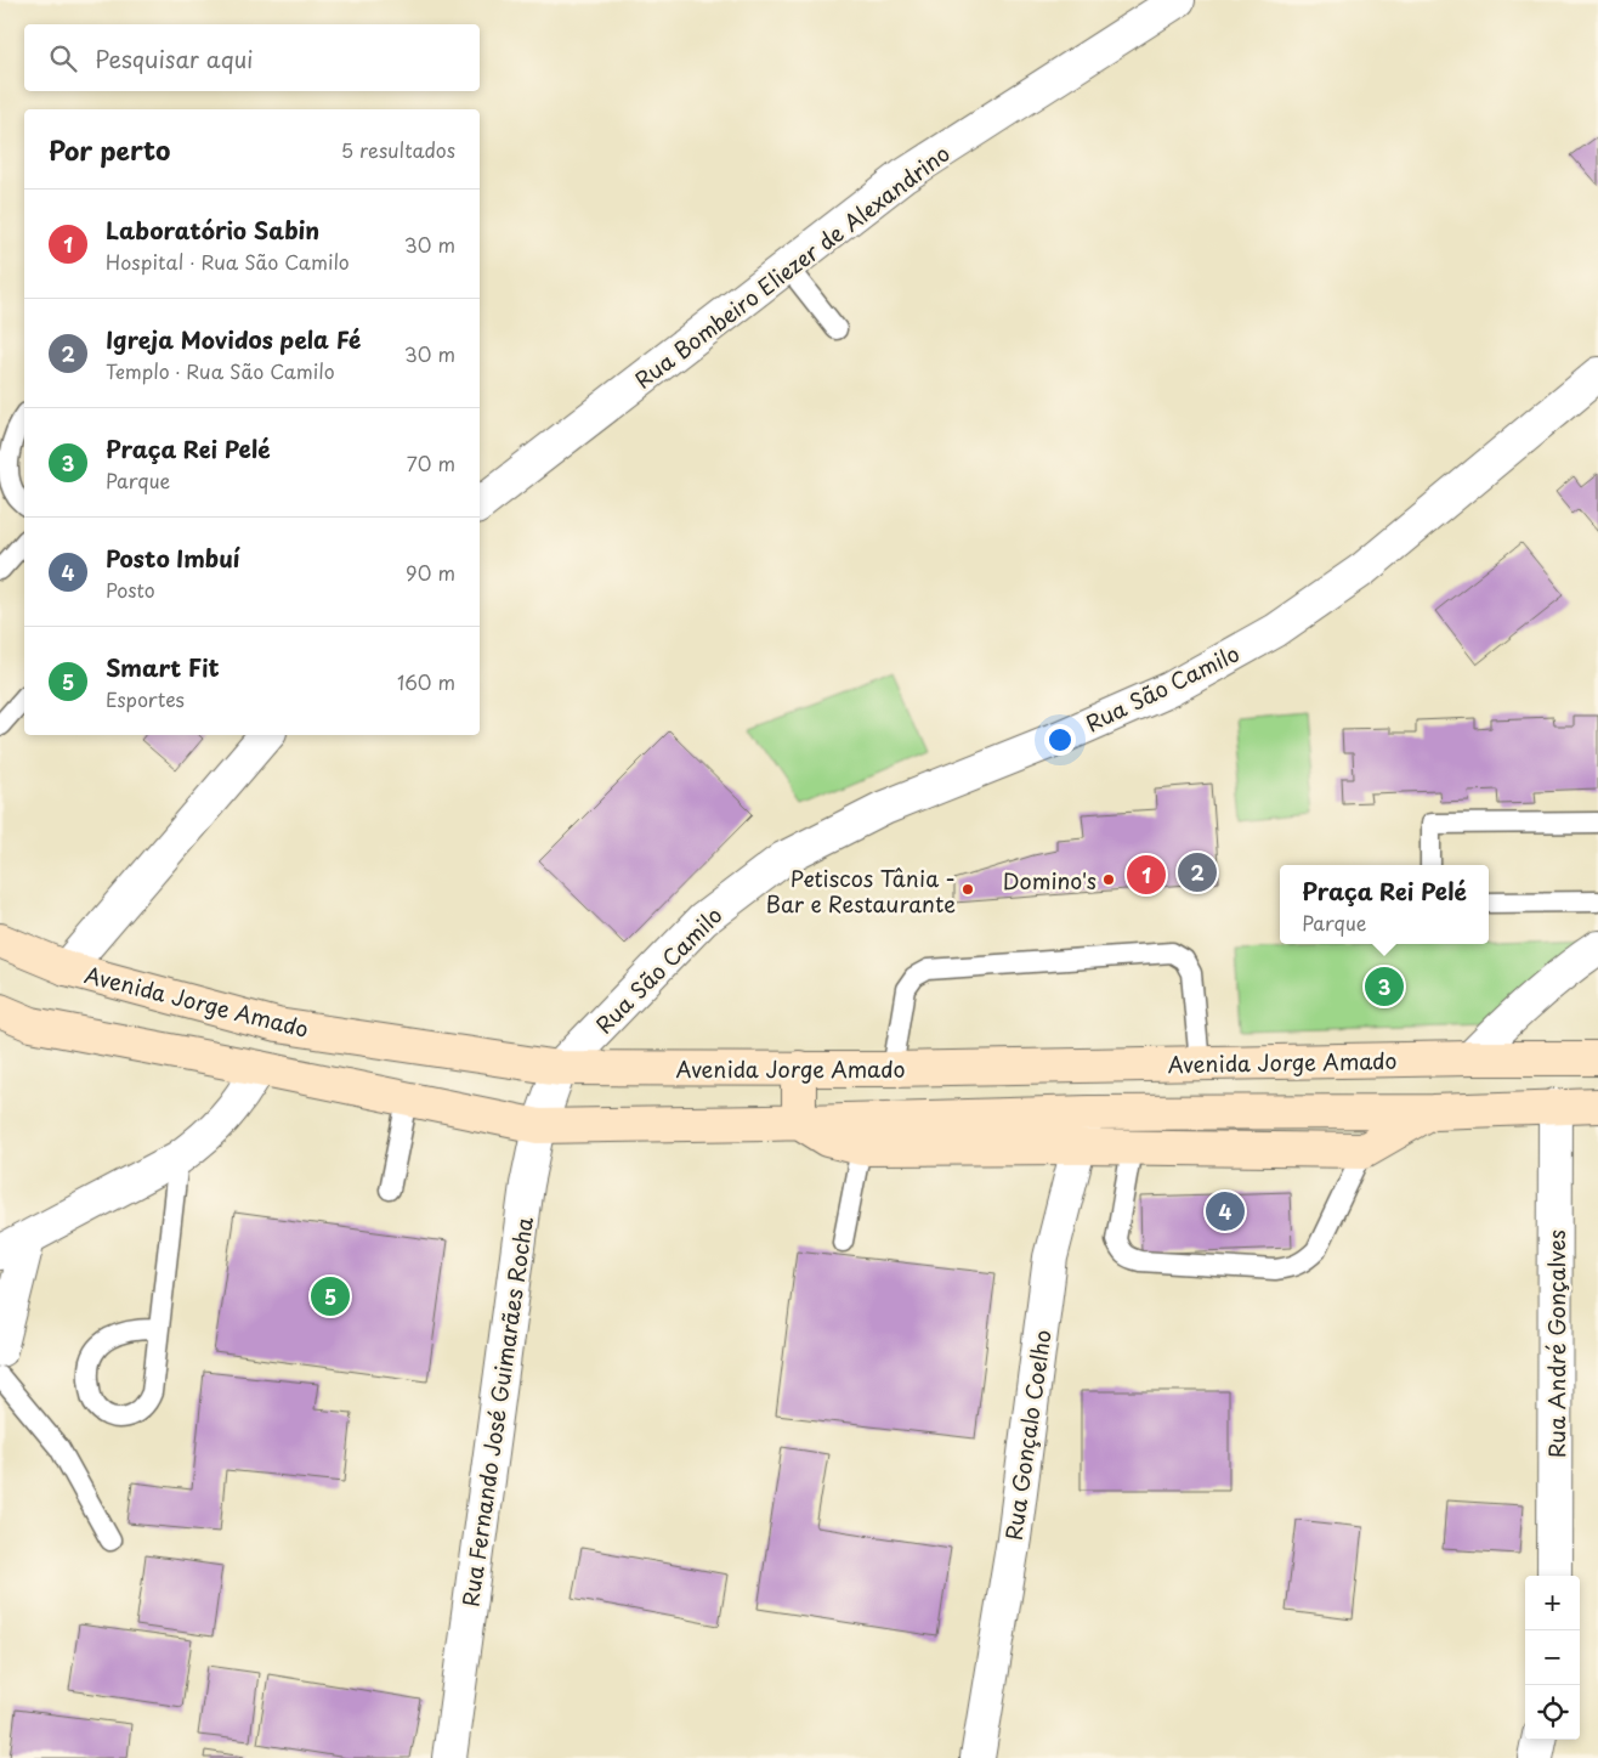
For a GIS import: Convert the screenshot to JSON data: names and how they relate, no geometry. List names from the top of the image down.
{
  "streets": {
    "main road": ["Avenida Jorge Amado"],
    "street": [
      "Rua Bombeiro Eliezer de Alexandrino",
      "Rua São Camilo",
      "Rua André Gonçalves",
      "Rua Fernando José Guimarães Rocha",
      "Rua Gonçalo Coelho"
    ]
  },
  "crossings": [
    ["Rua São Camilo", "Avenida Jorge Amado"],
    ["Rua São Camilo", "Rua Fernando José Guimarães Rocha"],
    ["Avenida Jorge Amado", "Rua Fernando José Guimarães Rocha"]
  ],
  "places": ["Domino's", "Petiscos Tânia - Bar e Restaurante"],
  "page": {
    "search": "Pesquisar aqui",
    "heading": ["Por perto", "5 resultados"],
    "list": [
      {
        "mark": "1",
        "name": "Laboratório Sabin",
        "note": "Hospital · Rua São Camilo",
        "value": "30 m"
      },
      {
        "mark": "2",
        "name": "Igreja Movidos pela Fé",
        "note": "Templo · Rua São Camilo",
        "value": "30 m"
      },
      {
        "mark": "3",
        "name": "Praça Rei Pelé",
        "note": "Parque",
        "value": "70 m"
      },
      {
        "mark": "4",
        "name": "Posto Imbuí",
        "note": "Posto",
        "value": "90 m"
      },
      {
        "mark": "5",
        "name": "Smart Fit",
        "note": "Esportes",
        "value": "160 m"
      }
    ],
    "pins": [
      "2",
      "1",
      "3",
      "4",
      "5"
    ],
    "popup": ["Praça Rei Pelé", "Parque"],
    "map_buttons": ["+", "−"]
  }
}
